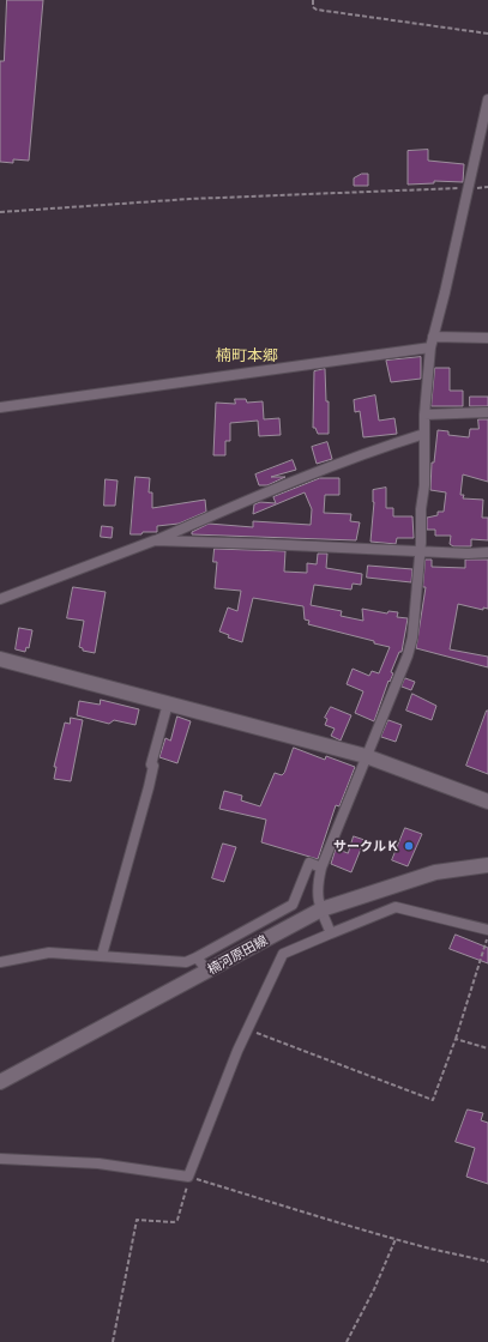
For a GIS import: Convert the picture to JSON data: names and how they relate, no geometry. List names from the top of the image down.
{
  "streets": {
    "main road": ["楠河原田線"]
  },
  "districts": ["楠町本郷"],
  "places": ["サークルＫ"]
}
